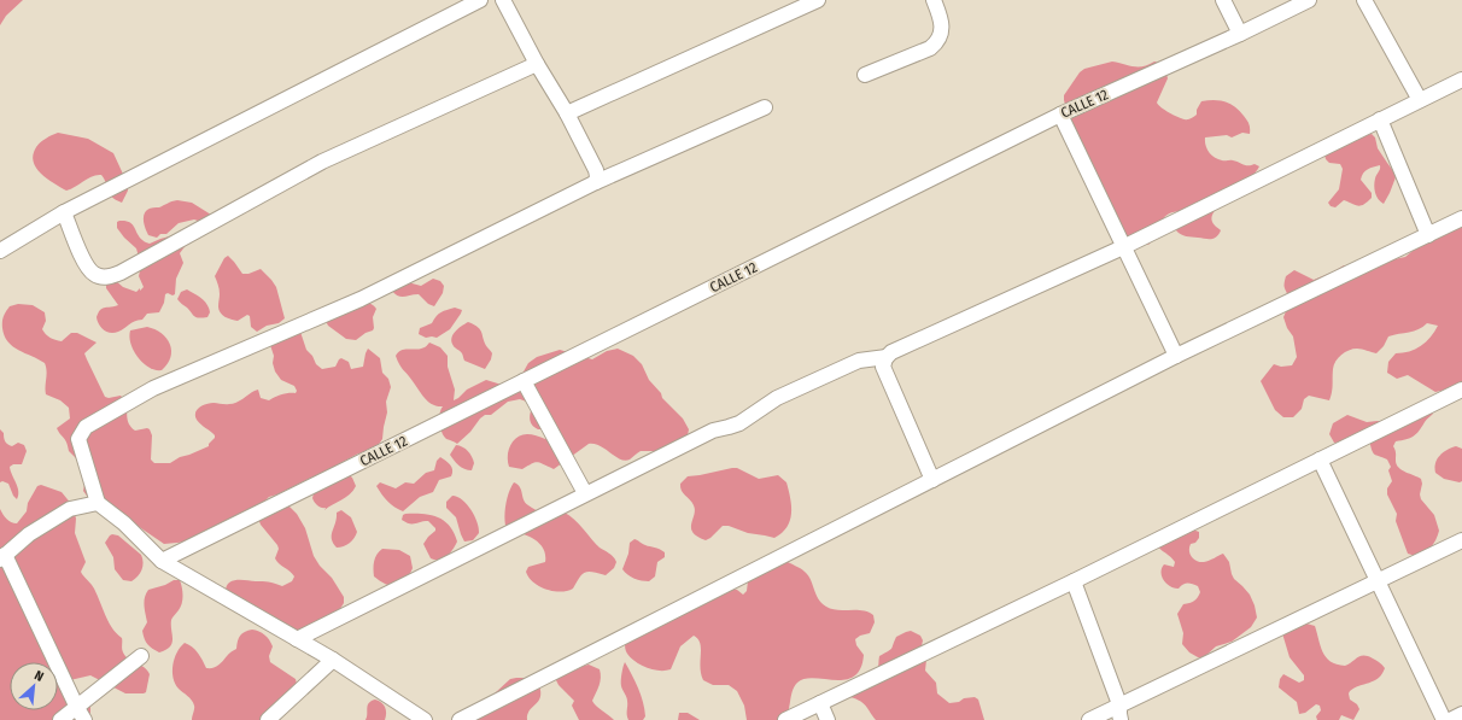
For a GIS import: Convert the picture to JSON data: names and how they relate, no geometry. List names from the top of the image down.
{
  "streets": {
    "street": ["CALLE 12"]
  },
  "north": "top right"
}
